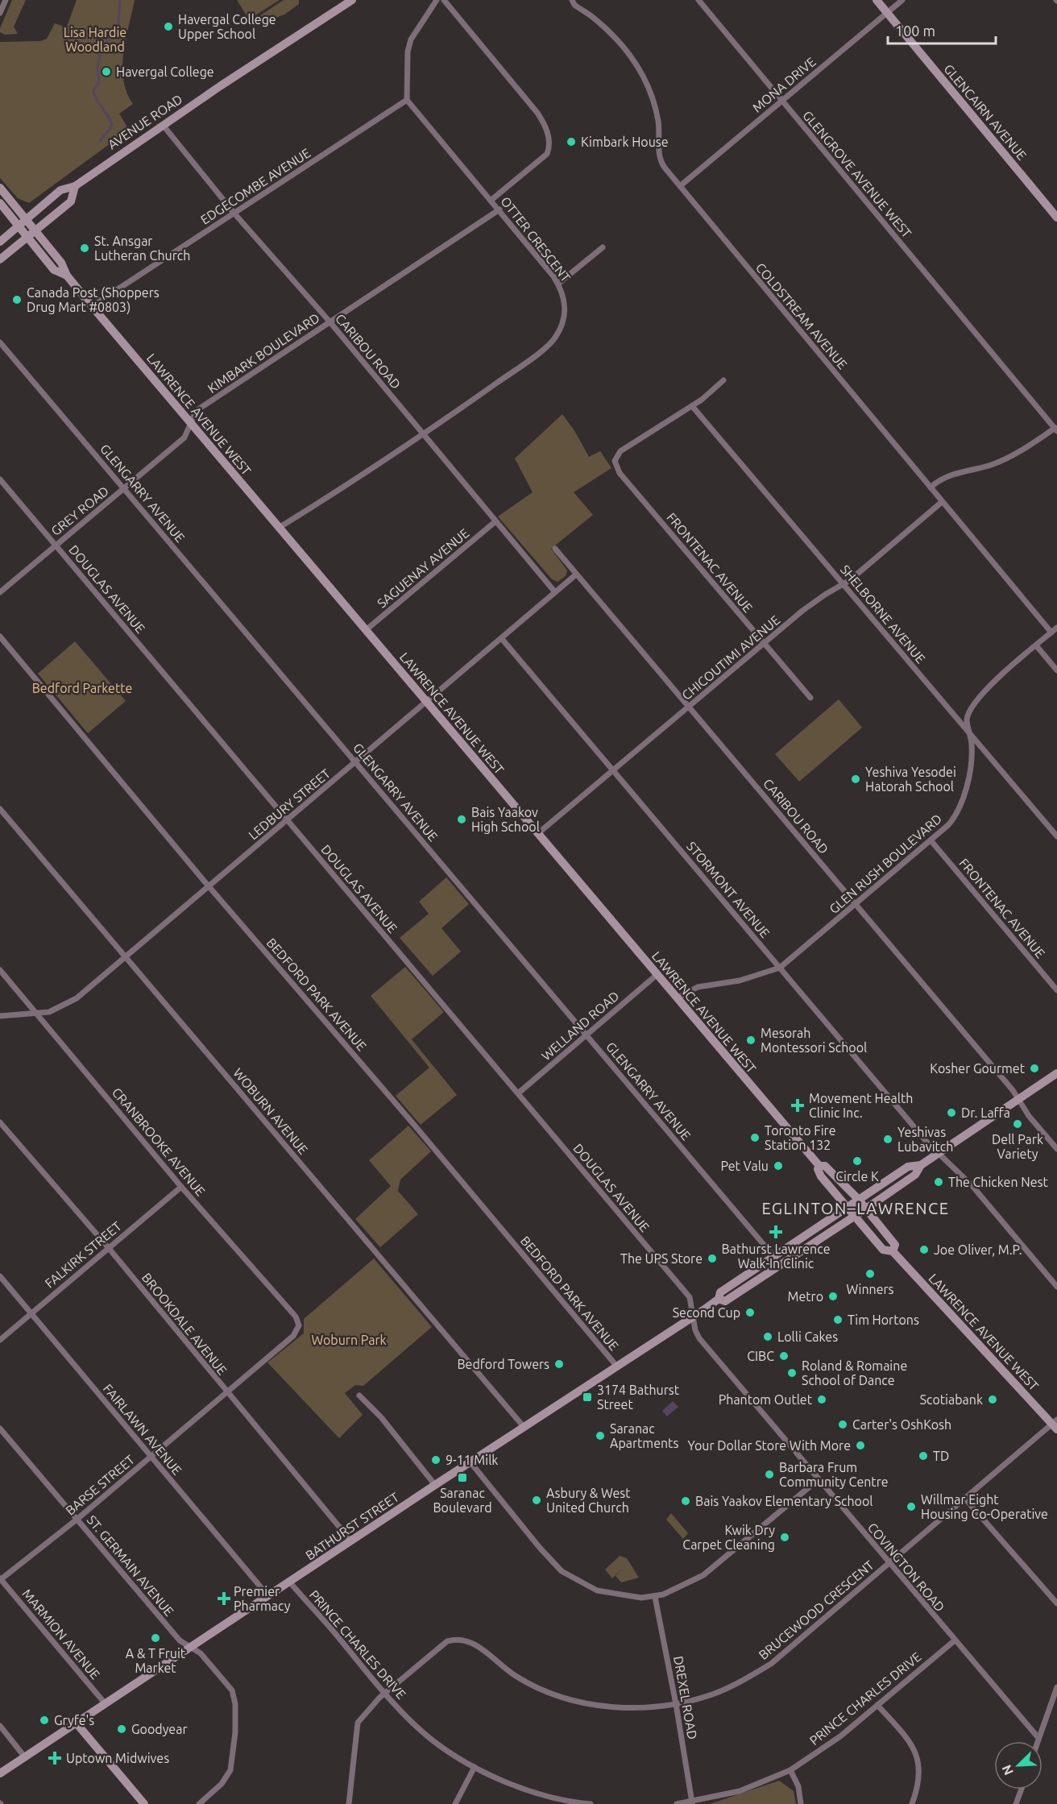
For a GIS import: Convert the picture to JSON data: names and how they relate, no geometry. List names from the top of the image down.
{
  "streets": {
    "main road": [
      "GLENCAIRN AVENUE",
      "AVENUE ROAD",
      "LAWRENCE AVENUE WEST",
      "BATHURST STREET"
    ],
    "street": [
      "MONA DRIVE",
      "GLENGROVE AVENUE WEST",
      "EDGECOMBE AVENUE",
      "OTTER CRESCENT",
      "COLDSTREAM AVENUE",
      "CARIBOU ROAD",
      "KIMBARK BOULEVARD",
      "GLENGARRY AVENUE",
      "GREY ROAD",
      "FRONTENAC AVENUE",
      "SAGUENAY AVENUE",
      "DOUGLAS AVENUE",
      "SHELBORNE AVENUE",
      "CHICOUTIMI AVENUE",
      "LEDBURY STREET",
      "GLEN RUSH BOULEVARD",
      "STORMONT AVENUE",
      "BEDFORD PARK AVENUE",
      "WELLAND ROAD",
      "WOBURN AVENUE",
      "CRANBROOKE AVENUE",
      "FALKIRK STREET",
      "BROOKDALE AVENUE",
      "FAIRLAWN AVENUE",
      "BARSE STREET",
      "ST. GERMAIN AVENUE",
      "COVINGTON ROAD",
      "BRUCEWOOD CRESCENT",
      "MARMION AVENUE",
      "PRINCE CHARLES DRIVE",
      "DREXEL ROAD"
    ]
  },
  "crossings": [
    ["MONA DRIVE", "GLENCAIRN AVENUE"],
    ["MONA DRIVE", "GLENGROVE AVENUE WEST"],
    ["MONA DRIVE", "COLDSTREAM AVENUE"],
    ["AVENUE ROAD", "CARIBOU ROAD"],
    ["AVENUE ROAD", "LAWRENCE AVENUE WEST"],
    ["EDGECOMBE AVENUE", "OTTER CRESCENT"],
    ["EDGECOMBE AVENUE", "CARIBOU ROAD"],
    ["EDGECOMBE AVENUE", "LAWRENCE AVENUE WEST"],
    ["OTTER CRESCENT", "CARIBOU ROAD"],
    ["OTTER CRESCENT", "KIMBARK BOULEVARD"],
    ["OTTER CRESCENT", "LAWRENCE AVENUE WEST"],
    ["COLDSTREAM AVENUE", "CHICOUTIMI AVENUE"],
    ["COLDSTREAM AVENUE", "GLEN RUSH BOULEVARD"],
    ["CARIBOU ROAD", "KIMBARK BOULEVARD"],
    ["CARIBOU ROAD", "SAGUENAY AVENUE"],
    ["CARIBOU ROAD", "CHICOUTIMI AVENUE"],
    ["CARIBOU ROAD", "LEDBURY STREET"],
    ["CARIBOU ROAD", "GLEN RUSH BOULEVARD"],
    ["CARIBOU ROAD", "BATHURST STREET"],
    ["KIMBARK BOULEVARD", "LAWRENCE AVENUE WEST"],
    ["KIMBARK BOULEVARD", "GREY ROAD"],
    ["LAWRENCE AVENUE WEST", "GREY ROAD"],
    ["LAWRENCE AVENUE WEST", "SAGUENAY AVENUE"],
    ["LAWRENCE AVENUE WEST", "CHICOUTIMI AVENUE"],
    ["LAWRENCE AVENUE WEST", "LEDBURY STREET"],
    ["LAWRENCE AVENUE WEST", "GLEN RUSH BOULEVARD"],
    ["LAWRENCE AVENUE WEST", "WELLAND ROAD"],
    ["LAWRENCE AVENUE WEST", "BATHURST STREET"],
    ["LAWRENCE AVENUE WEST", "BRUCEWOOD CRESCENT"],
    ["GLENGARRY AVENUE", "GREY ROAD"],
    ["GLENGARRY AVENUE", "LEDBURY STREET"],
    ["GLENGARRY AVENUE", "WELLAND ROAD"],
    ["GLENGARRY AVENUE", "BATHURST STREET"],
    ["GREY ROAD", "DOUGLAS AVENUE"],
    ["FRONTENAC AVENUE", "SHELBORNE AVENUE"],
    ["FRONTENAC AVENUE", "CHICOUTIMI AVENUE"],
    ["FRONTENAC AVENUE", "GLEN RUSH BOULEVARD"],
    ["DOUGLAS AVENUE", "LEDBURY STREET"],
    ["DOUGLAS AVENUE", "WELLAND ROAD"],
    ["DOUGLAS AVENUE", "BATHURST STREET"],
    ["DOUGLAS AVENUE", "COVINGTON ROAD"],
    ["SHELBORNE AVENUE", "CHICOUTIMI AVENUE"],
    ["SHELBORNE AVENUE", "GLEN RUSH BOULEVARD"],
    ["CHICOUTIMI AVENUE", "STORMONT AVENUE"],
    ["LEDBURY STREET", "STORMONT AVENUE"],
    ["LEDBURY STREET", "BEDFORD PARK AVENUE"],
    ["LEDBURY STREET", "WOBURN AVENUE"],
    ["LEDBURY STREET", "CRANBROOKE AVENUE"],
    ["GLEN RUSH BOULEVARD", "STORMONT AVENUE"],
    ["STORMONT AVENUE", "BATHURST STREET"],
    ["BEDFORD PARK AVENUE", "BATHURST STREET"],
    ["WOBURN AVENUE", "BATHURST STREET"],
    ["CRANBROOKE AVENUE", "FALKIRK STREET"],
    ["CRANBROOKE AVENUE", "BARSE STREET"],
    ["FALKIRK STREET", "BROOKDALE AVENUE"],
    ["FALKIRK STREET", "FAIRLAWN AVENUE"],
    ["BROOKDALE AVENUE", "BARSE STREET"],
    ["BROOKDALE AVENUE", "BATHURST STREET"],
    ["FAIRLAWN AVENUE", "BARSE STREET"],
    ["FAIRLAWN AVENUE", "BATHURST STREET"],
    ["BARSE STREET", "ST. GERMAIN AVENUE"],
    ["BARSE STREET", "MARMION AVENUE"],
    ["BATHURST STREET", "ST. GERMAIN AVENUE"],
    ["BATHURST STREET", "COVINGTON ROAD"],
    ["BATHURST STREET", "MARMION AVENUE"],
    ["BATHURST STREET", "PRINCE CHARLES DRIVE"],
    ["COVINGTON ROAD", "BRUCEWOOD CRESCENT"],
    ["COVINGTON ROAD", "PRINCE CHARLES DRIVE"],
    ["BRUCEWOOD CRESCENT", "PRINCE CHARLES DRIVE"],
    ["BRUCEWOOD CRESCENT", "DREXEL ROAD"],
    ["PRINCE CHARLES DRIVE", "DREXEL ROAD"]
  ],
  "districts": ["EGLINTON–LAWRENCE"],
  "parks": ["Lisa Hardie Woodland", "Bedford Parkette", "Woburn Park"],
  "places": {
    "other": [
      "Havergal College Upper School",
      "Havergal College",
      "Kimbark House",
      "St. Ansgar Lutheran Church",
      "Canada Post (Shoppers Drug Mart #0803)",
      "Yeshiva Yesodei Hatorah School",
      "Bais Yaakov High School",
      "Mesorah Montessori School",
      "Kosher Gourmet",
      "Dr. Laffa",
      "Dell Park Variety",
      "Toronto Fire Station 132",
      "Yeshivas Lubavitch",
      "Circle K",
      "Pet Valu",
      "The Chicken Nest",
      "Joe Oliver, M.P.",
      "The UPS Store",
      "Winners",
      "Metro",
      "Second Cup",
      "Tim Hortons",
      "Lolli Cakes",
      "CIBC",
      "Bedford Towers",
      "Roland & Romaine School of Dance",
      "Phantom Outlet",
      "Scotiabank",
      "Carter's OshKosh",
      "Saranac Apartments",
      "Your Dollar Store With More",
      "TD",
      "9-11 Milk",
      "Barbara Frum Community Centre",
      "Asbury & West United Church",
      "Bais Yaakov Elementary School",
      "Willmar Eight Housing Co-Operative",
      "Kwik Dry Carpet Cleaning",
      "A & T Fruit Market",
      "Gryfe's",
      "Goodyear"
    ],
    "health": [
      "Movement Health Clinic Inc.",
      "Bathurst Lawrence Walk-In Clinic",
      "Premier Pharmacy",
      "Uptown Midwives"
    ],
    "transit": ["3174 Bathurst Street", "Saranac Boulevard"]
  },
  "scale_bar": "100 m",
  "north": "bottom left"
}
